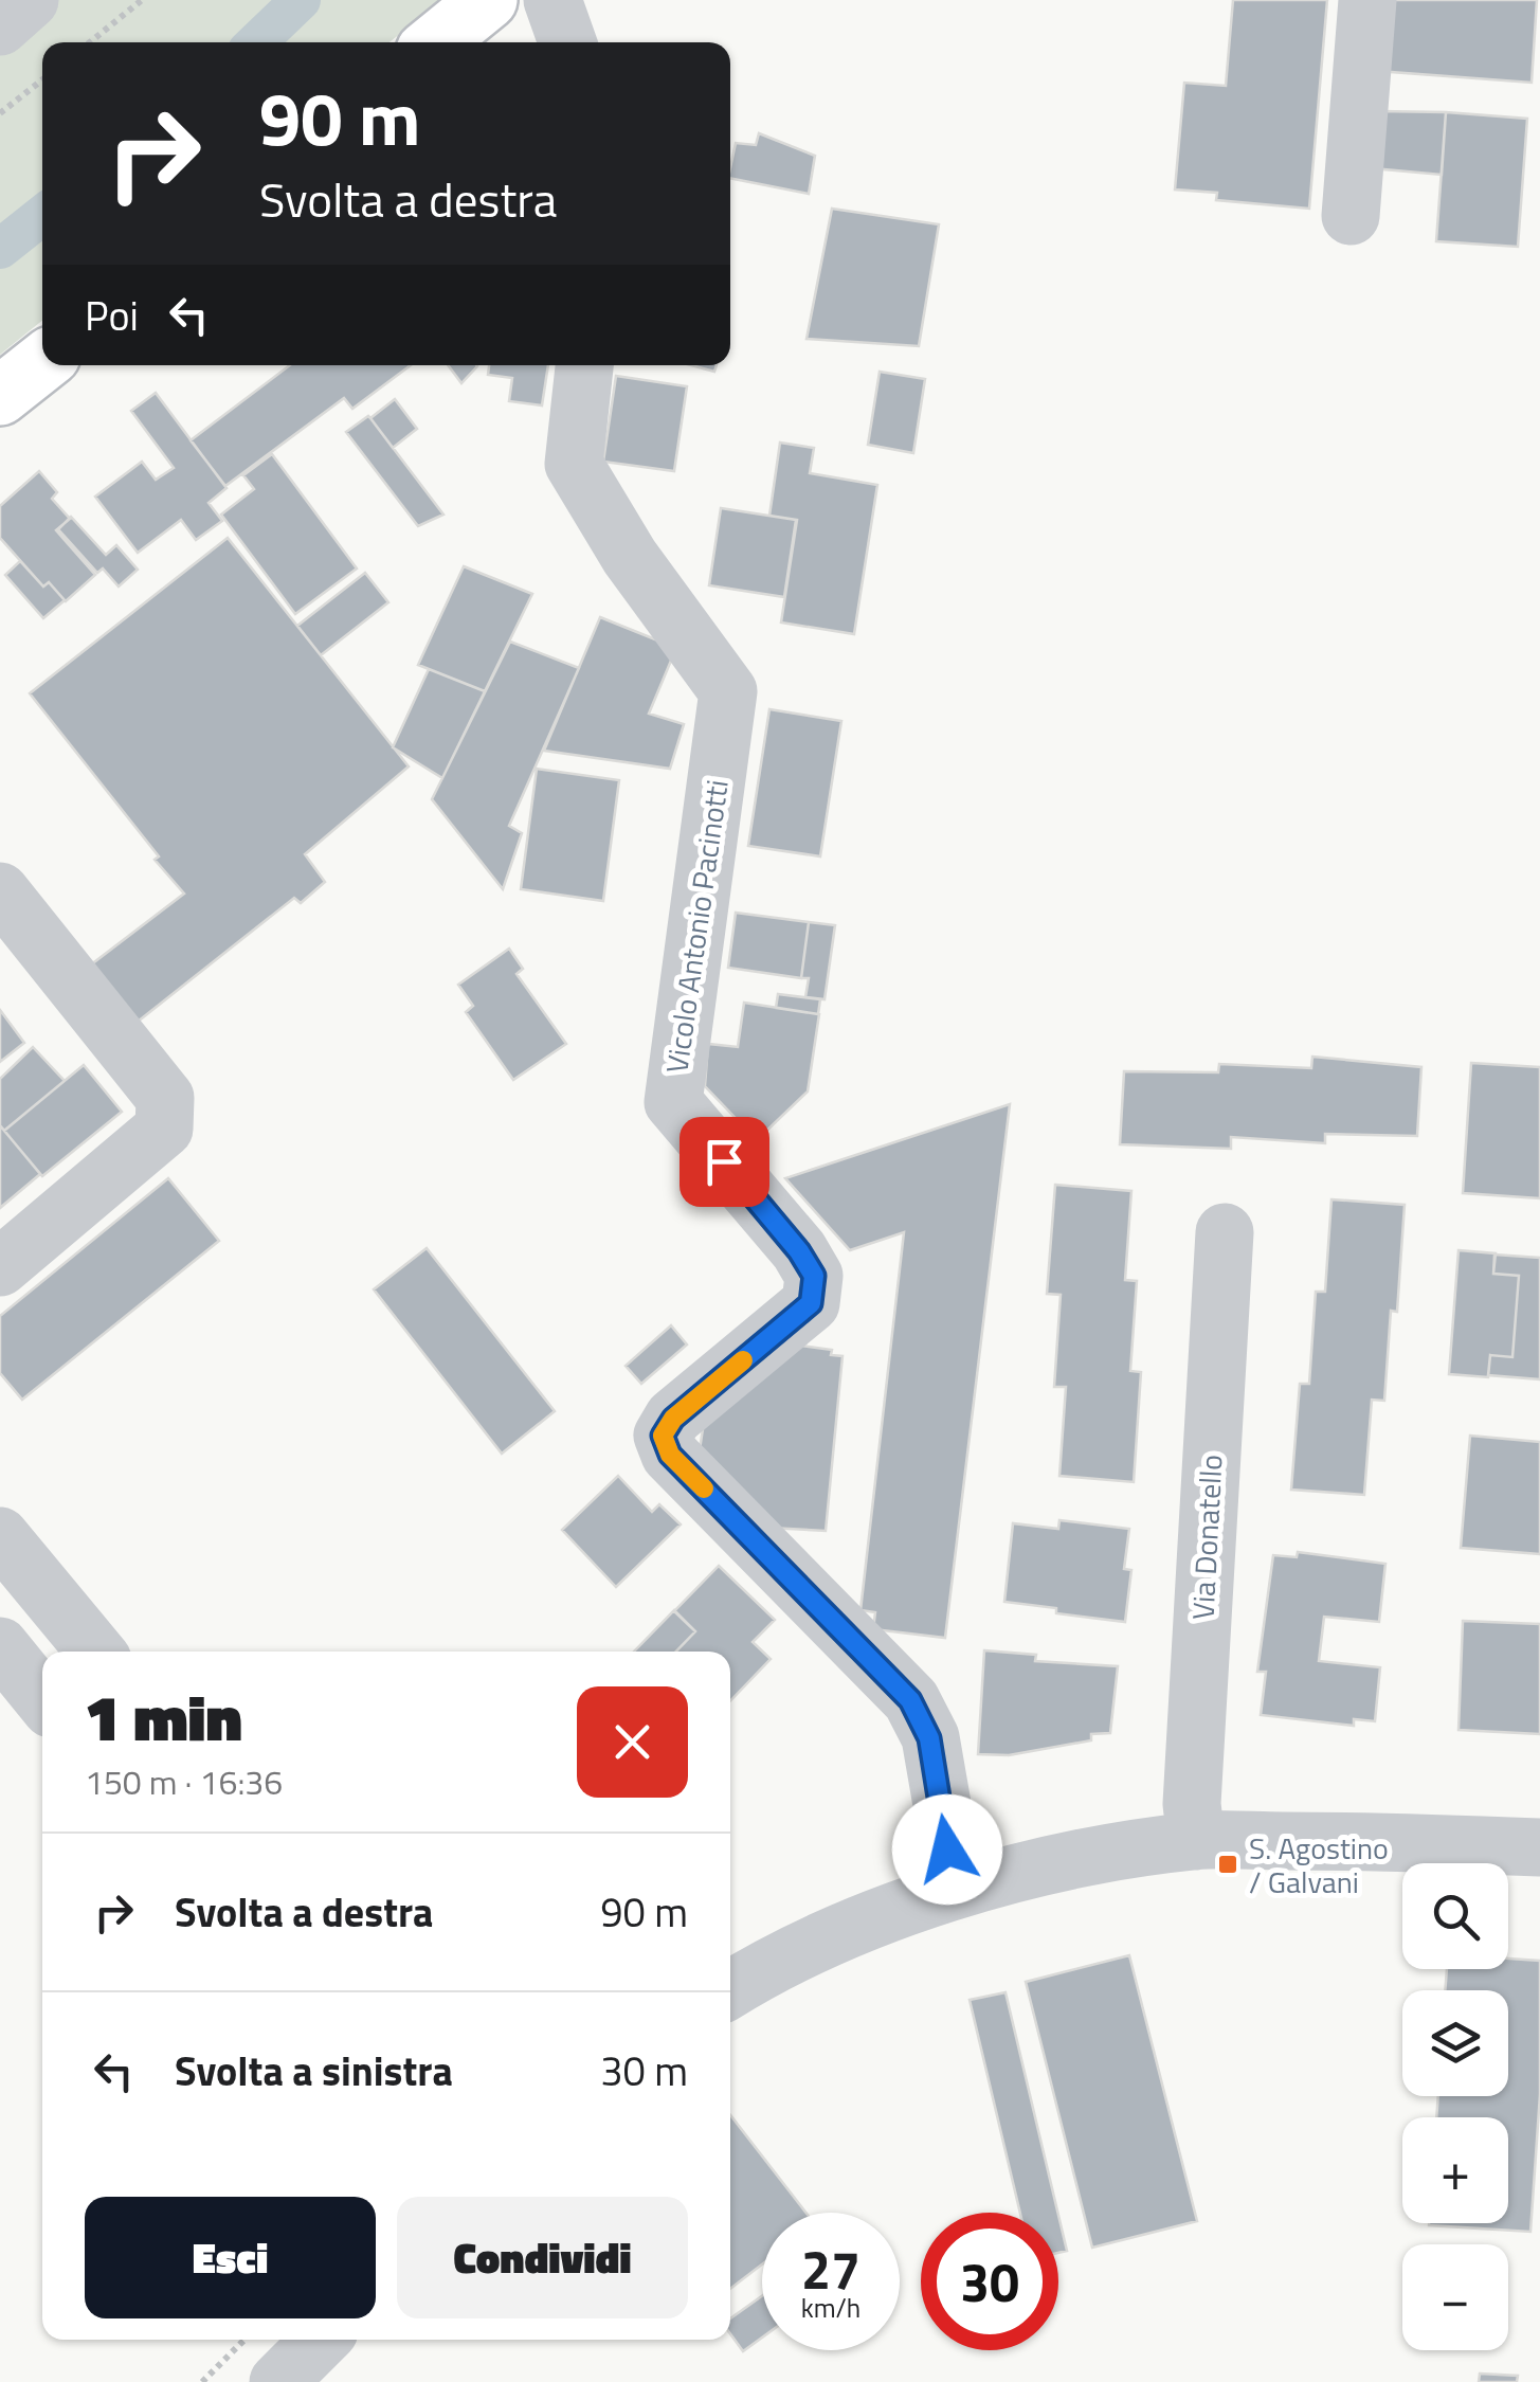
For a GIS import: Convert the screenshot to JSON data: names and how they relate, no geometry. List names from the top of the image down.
{
  "streets": {
    "street": ["Vicolo Antonio Pacinotti", "Via Donatello"]
  },
  "places": {
    "transit": ["S. Agostino / Galvani"]
  },
  "page": {
    "turn": ["90 m", "Svolta a destra"],
    "then": "Poi",
    "heading": ["1 min", "150 m · 16:36"],
    "list": [
      {
        "name": "Svolta a destra",
        "value": "90 m"
      },
      {
        "name": "Svolta a sinistra",
        "value": "30 m"
      }
    ],
    "map_buttons": ["+", "−"],
    "buttons": ["Esci", "Condividi"],
    "speed": "27 km/h",
    "limit": "30"
  }
}
